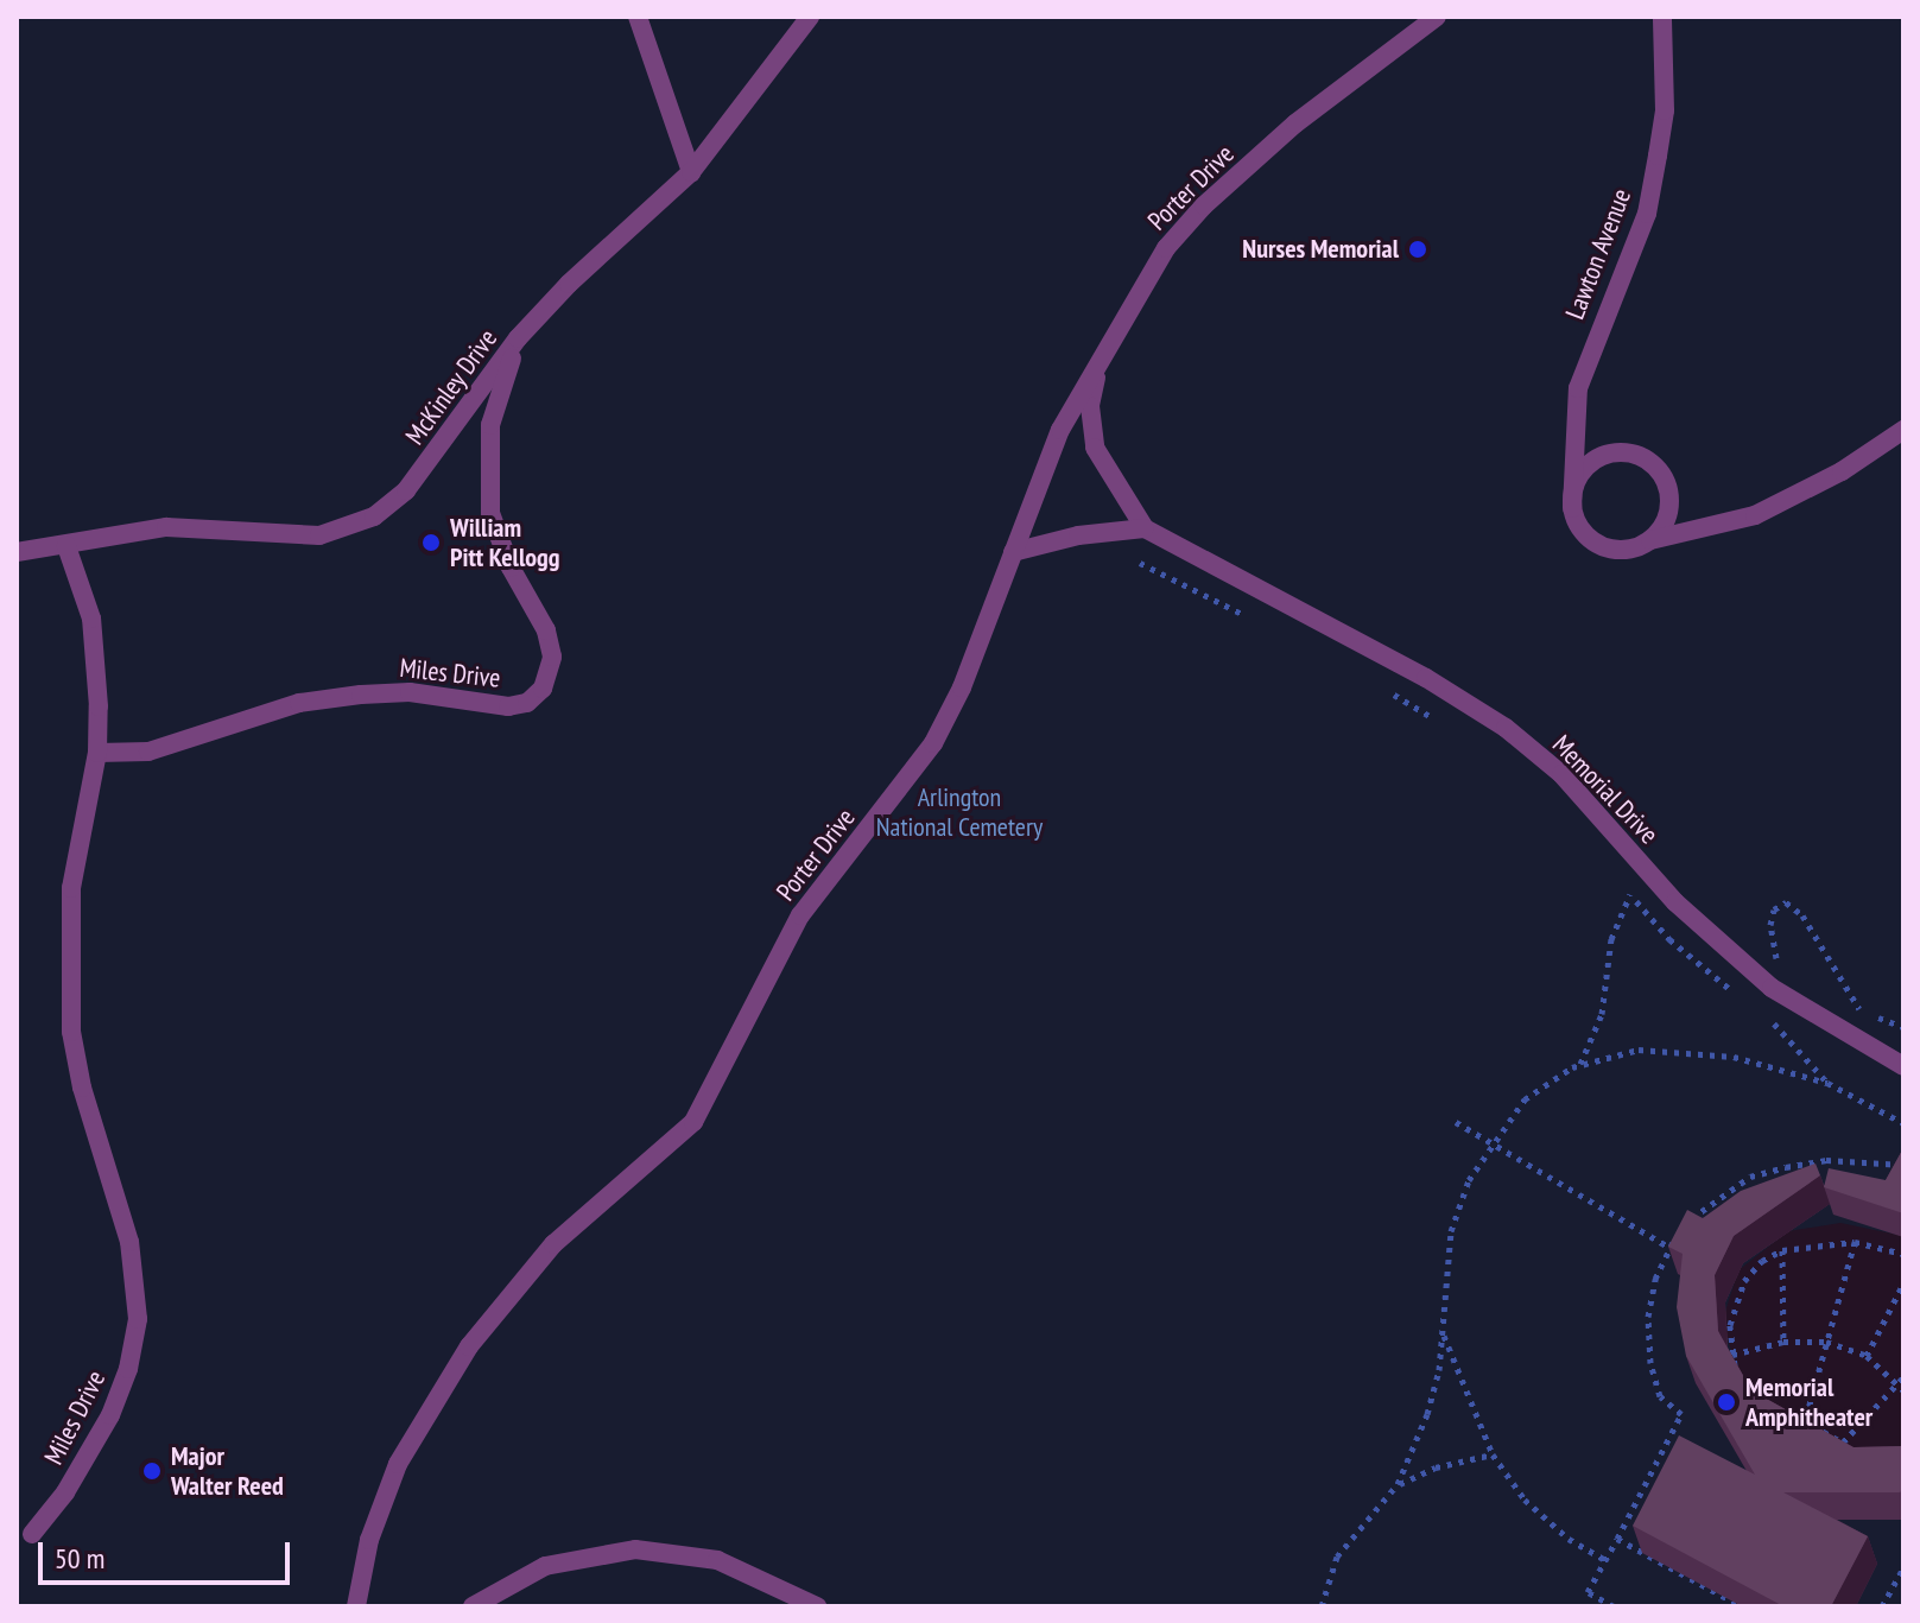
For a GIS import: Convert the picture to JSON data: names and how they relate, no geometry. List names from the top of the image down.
{
  "streets": {
    "lane": [
      "Porter Drive",
      "Lawton Avenue",
      "McKinley Drive",
      "Miles Drive",
      "Memorial Drive"
    ]
  },
  "crossings": [
    ["McKinley Drive", "Miles Drive"]
  ],
  "parks": ["Arlington National Cemetery"],
  "places": [
    "Nurses Memorial",
    "William Pitt Kellogg",
    "Memorial Amphitheater",
    "Major Walter Reed"
  ],
  "scale_bar": "50 m"
}
